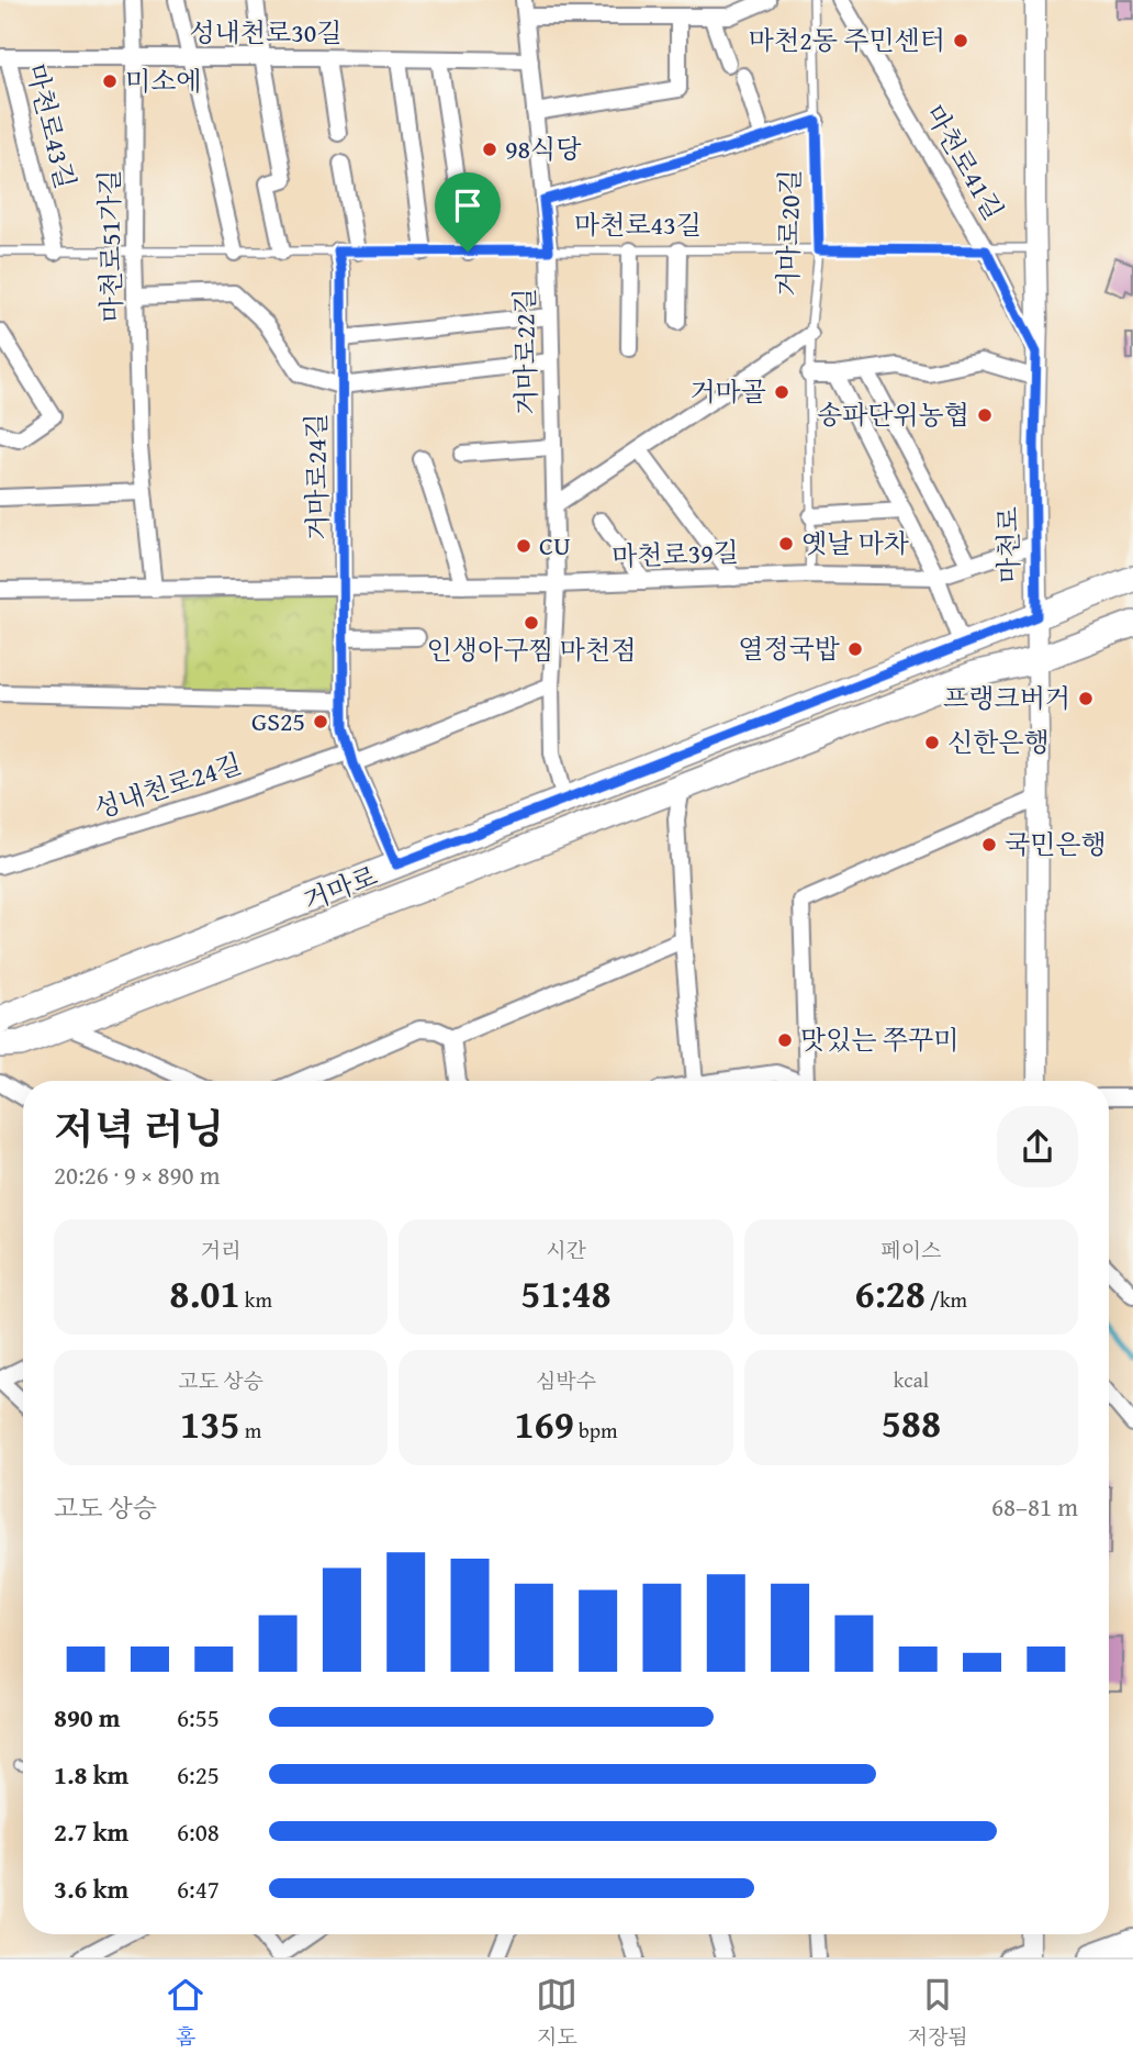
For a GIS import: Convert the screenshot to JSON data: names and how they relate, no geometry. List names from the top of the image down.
{
  "streets": {
    "main road": ["거마로"],
    "street": [
      "성내천로30길",
      "마천로43길",
      "마천로41길",
      "마천로51가길",
      "거마로22길",
      "거마로24길",
      "마천로",
      "마천로39길",
      "성내천로24길"
    ],
    "lane": ["거마로20길"]
  },
  "crossings": [
    ["성내천로30길", "마천로43길"],
    ["성내천로30길", "마천로51가길"],
    ["성내천로30길", "거마로22길"],
    ["마천로43길", "마천로41길"],
    ["마천로43길", "거마로20길"],
    ["마천로43길", "마천로51가길"],
    ["마천로43길", "거마로22길"],
    ["마천로43길", "거마로24길"],
    ["마천로43길", "마천로"],
    ["마천로41길", "마천로"],
    ["거마로20길", "마천로39길"],
    ["마천로51가길", "마천로39길"],
    ["거마로22길", "마천로39길"],
    ["거마로22길", "성내천로24길"],
    ["거마로22길", "거마로"],
    ["거마로24길", "마천로39길"],
    ["거마로24길", "성내천로24길"],
    ["거마로24길", "거마로"],
    ["마천로", "마천로39길"],
    ["마천로", "거마로"]
  ],
  "places": [
    "마천2동 주민센터",
    "미소에",
    "98식당",
    "거마골",
    "송파단위농협",
    "옛날 마차",
    "CU",
    "인생아구찜 마천점",
    "열정국밥",
    "프랭크버거",
    "GS25",
    "신한은행",
    "국민은행",
    "맛있는 쭈꾸미"
  ],
  "page": {
    "heading": ["저녁 러닝", "20:26 · 9 × 890 m"],
    "stats": [
      ["거리", "8.01 km"],
      ["시간", "51:48"],
      ["페이스", "6:28 /km"],
      ["고도 상승", "135 m"],
      ["심박수", "169 bpm"],
      ["kcal", "588"]
    ],
    "chart": ["고도 상승", "68–81 m"],
    "list": [
      {
        "name": "890 m",
        "note": "6:55"
      },
      {
        "name": "1.8 km",
        "note": "6:25"
      },
      {
        "name": "2.7 km",
        "note": "6:08"
      },
      {
        "name": "3.6 km",
        "note": "6:47"
      }
    ],
    "tabs": ["홈", "지도", "저장됨"]
  }
}
